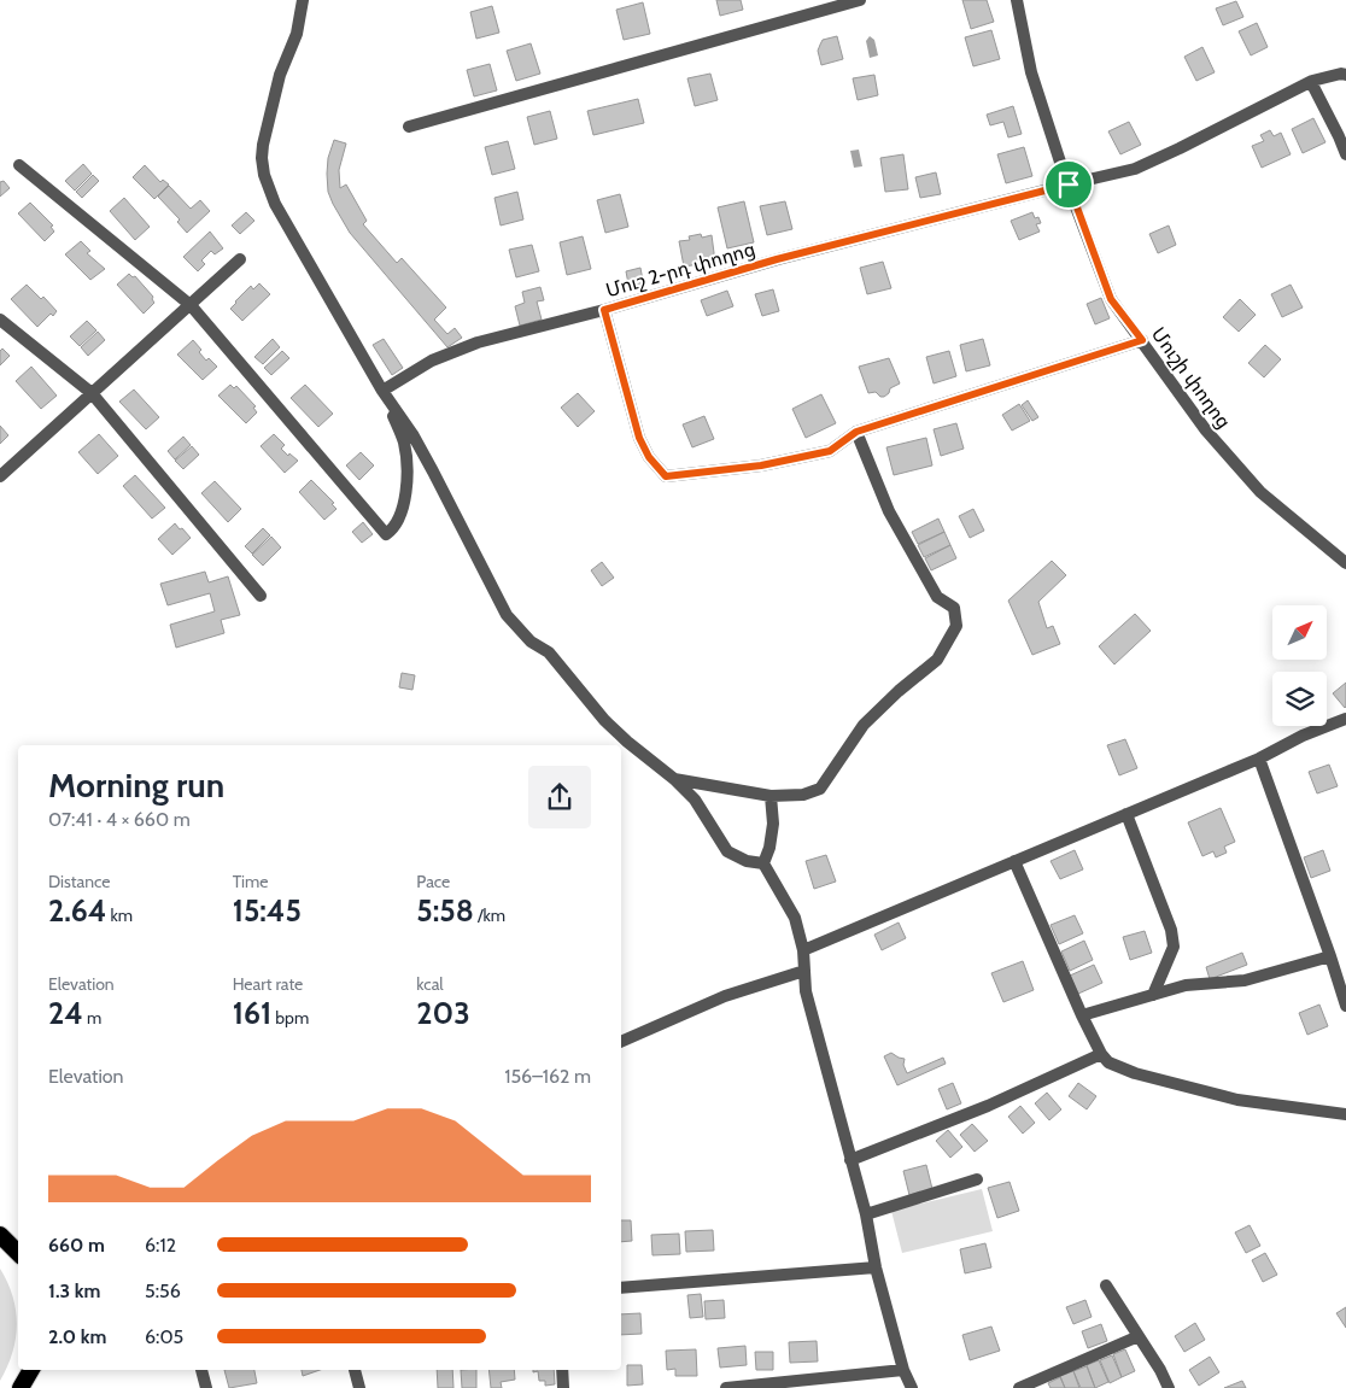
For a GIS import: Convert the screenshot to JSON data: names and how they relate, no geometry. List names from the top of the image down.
{
  "streets": {
    "street": ["Մուշ 2-րդ փողոց", "Մուշի փողոց"]
  },
  "crossings": [
    ["Մուշ 2-րդ փողոց", "Մուշի փողոց"]
  ],
  "north": "top right",
  "page": {
    "heading": ["Morning run", "07:41 · 4 × 660 m"],
    "stats": [
      ["Distance", "2.64 km"],
      ["Time", "15:45"],
      ["Pace", "5:58 /km"],
      ["Elevation", "24 m"],
      ["Heart rate", "161 bpm"],
      ["kcal", "203"]
    ],
    "chart": ["Elevation", "156–162 m"],
    "list": [
      {
        "name": "660 m",
        "note": "6:12"
      },
      {
        "name": "1.3 km",
        "note": "5:56"
      },
      {
        "name": "2.0 km",
        "note": "6:05"
      }
    ]
  }
}
